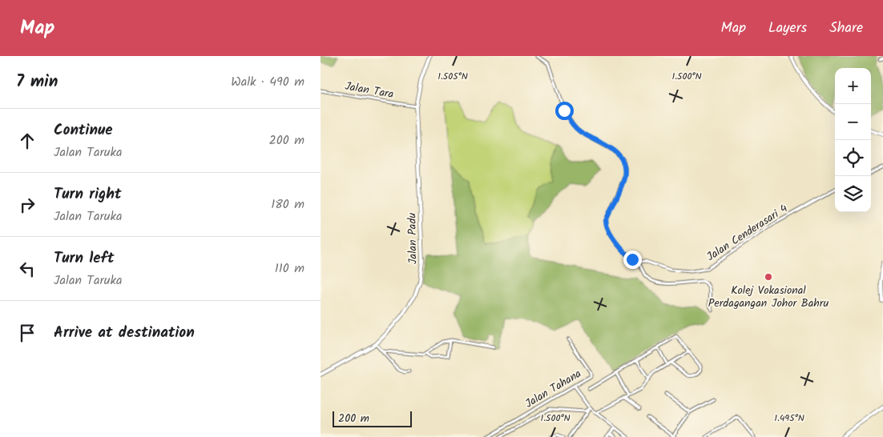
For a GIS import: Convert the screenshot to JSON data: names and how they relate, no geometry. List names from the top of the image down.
{
  "streets": {
    "street": [
      "Jalan Tara",
      "Jalan Cenderasari 4",
      "Jalan Padu",
      "Jalan Tahana"
    ]
  },
  "crossings": [
    ["Jalan Tara", "Jalan Padu"]
  ],
  "places": ["Kolej Vokasional Perdagangan Johor Bahru"],
  "scale_bar": "200 m",
  "page": {
    "header": "Map",
    "nav": ["Map", "Layers", "Share"],
    "heading": ["7 min", "Walk · 490 m"],
    "map_buttons": ["+", "−"],
    "list": [
      ["Continue", "Jalan Taruka", "200 m"],
      ["Turn right", "Jalan Taruka", "180 m"],
      ["Turn left", "Jalan Taruka", "110 m"],
      "Arrive at destination"
    ],
    "scale": "200 m"
  },
  "coordinates": ["1.505°N", "1.500°N", "1.495°N"]
}
